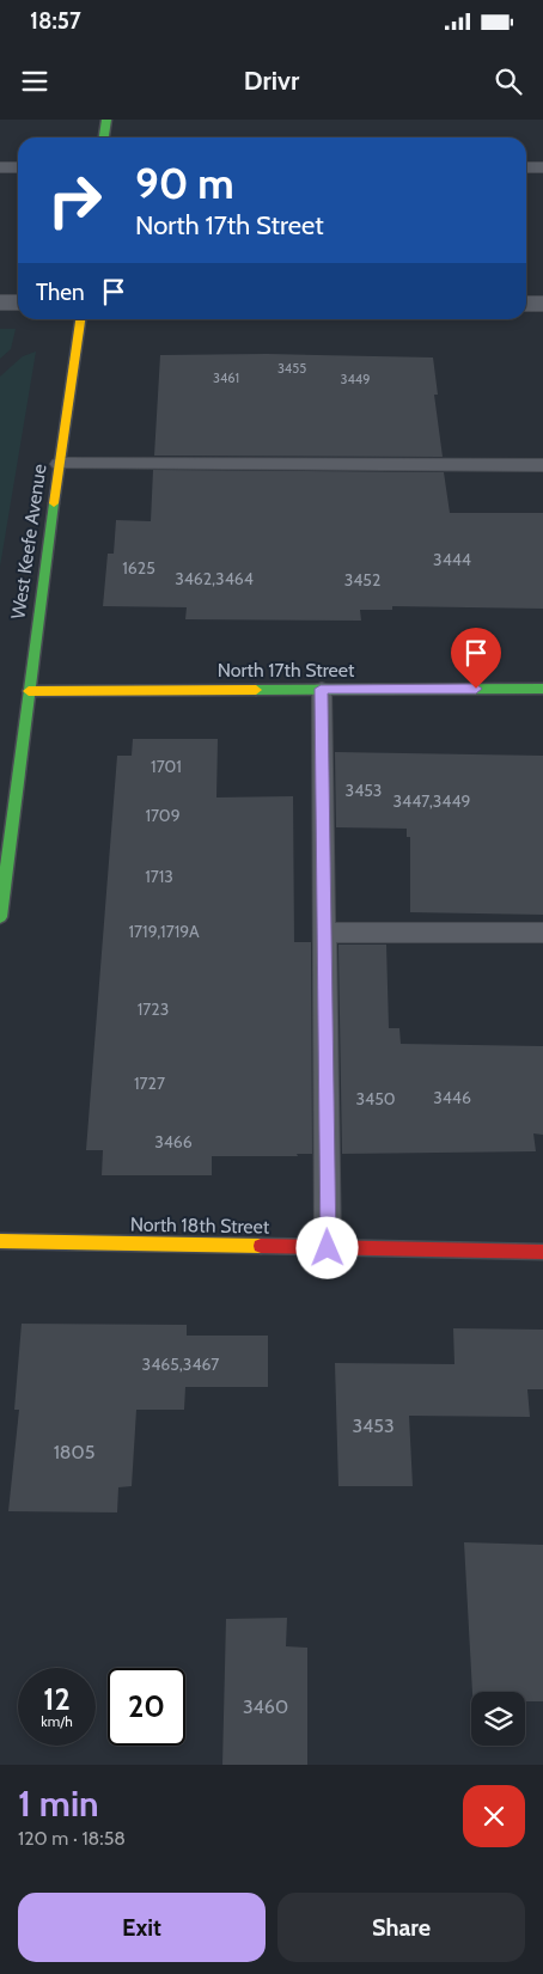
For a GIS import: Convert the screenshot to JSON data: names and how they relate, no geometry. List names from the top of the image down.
{
  "streets": {
    "street": ["West Keefe Avenue", "North 17th Street", "North 18th Street"]
  },
  "crossings": [
    ["West Keefe Avenue", "North 17th Street"]
  ],
  "house_numbers": [
    "3455",
    "3461",
    "3449",
    "3444",
    "1625",
    "3462,3464",
    "3452",
    "1701",
    "3453",
    "3447,3449",
    "1709",
    "1713",
    "1719,1719A",
    "1723",
    "1727",
    "3446",
    "3450",
    "3466",
    "3465,3467",
    "3453",
    "1805",
    "3460"
  ],
  "page": {
    "status": "18:57",
    "header": "Drivr",
    "turn": ["90 m", "North 17th Street"],
    "then": "Then",
    "speed": "12 km/h",
    "limit": "20",
    "heading": ["1 min", "120 m · 18:58"],
    "buttons": ["Exit", "Share"]
  }
}
